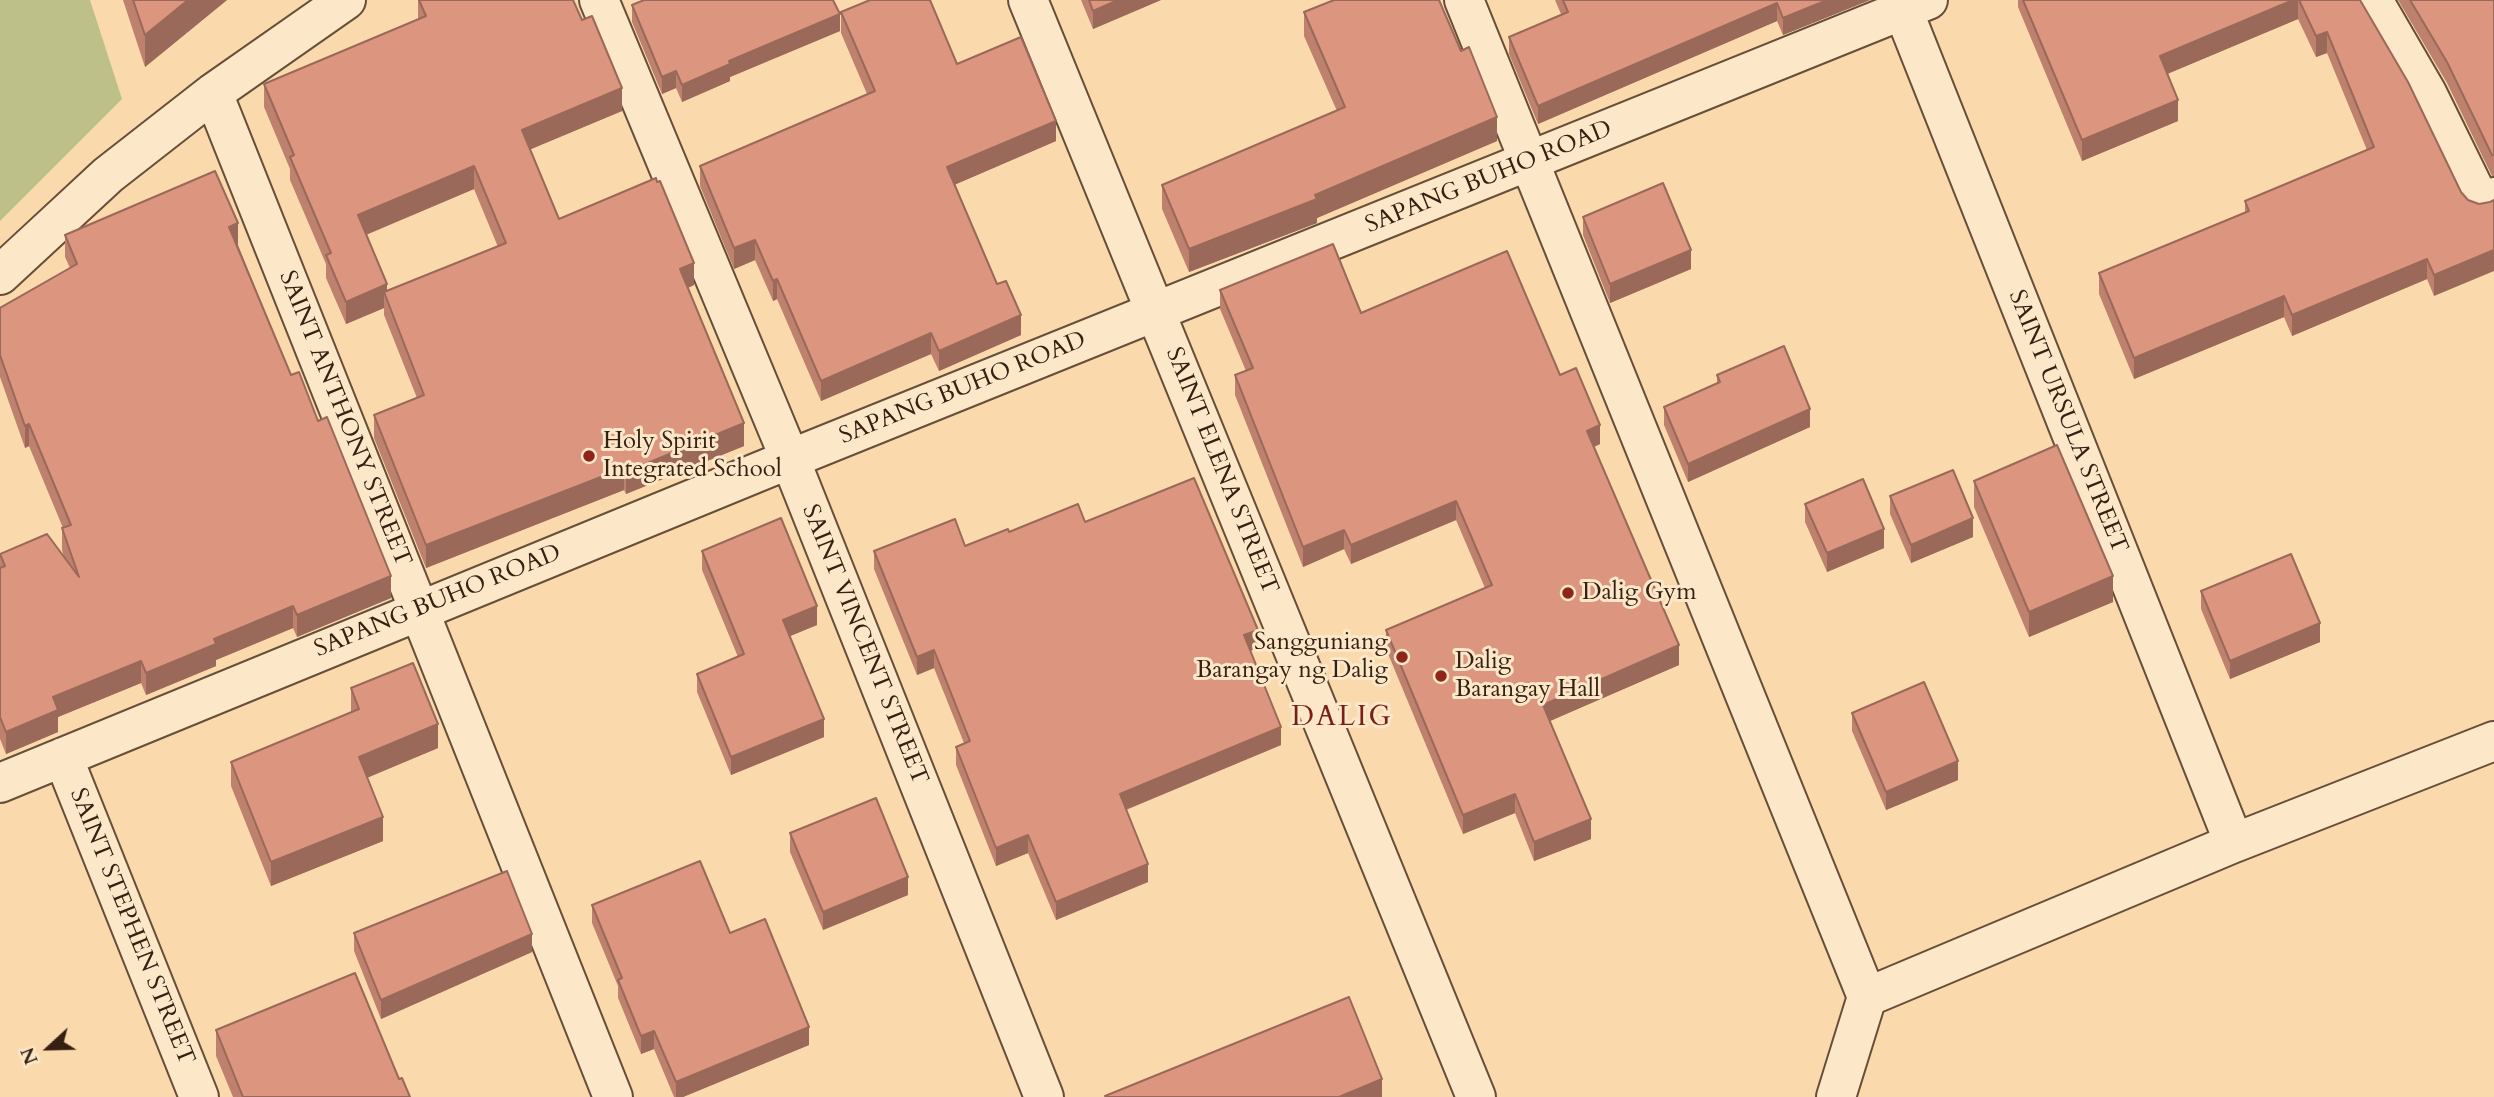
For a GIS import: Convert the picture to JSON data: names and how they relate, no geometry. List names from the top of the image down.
{
  "streets": {
    "street": [
      "SAPANG BUHO ROAD",
      "SAINT ANTHONY STREET",
      "SAINT URSULA STREET",
      "SAINT ELENA STREET",
      "SAINT VINCENT STREET",
      "SAINT STEPHEN STREET"
    ]
  },
  "crossings": [
    ["SAPANG BUHO ROAD", "SAINT ANTHONY STREET"],
    ["SAPANG BUHO ROAD", "SAINT URSULA STREET"],
    ["SAPANG BUHO ROAD", "SAINT ELENA STREET"],
    ["SAPANG BUHO ROAD", "SAINT VINCENT STREET"],
    ["SAPANG BUHO ROAD", "SAINT STEPHEN STREET"]
  ],
  "districts": ["DALIG"],
  "places": [
    "Holy Spirit Integrated School",
    "Dalig Gym",
    "Sangguniang Barangay ng Dalig",
    "Dalig Barangay Hall"
  ],
  "north": "left"
}
